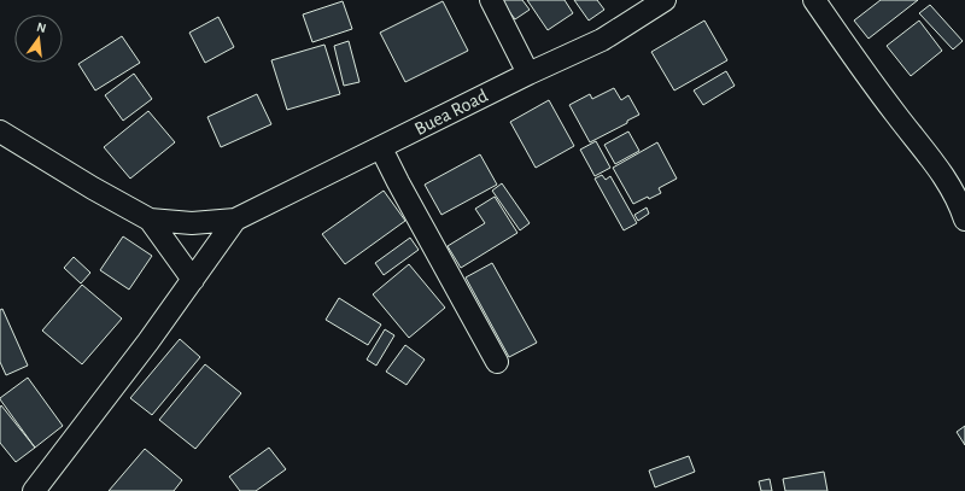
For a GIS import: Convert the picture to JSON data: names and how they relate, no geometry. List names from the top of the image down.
{
  "streets": {
    "street": ["Buea Road"]
  },
  "north": "top"
}
